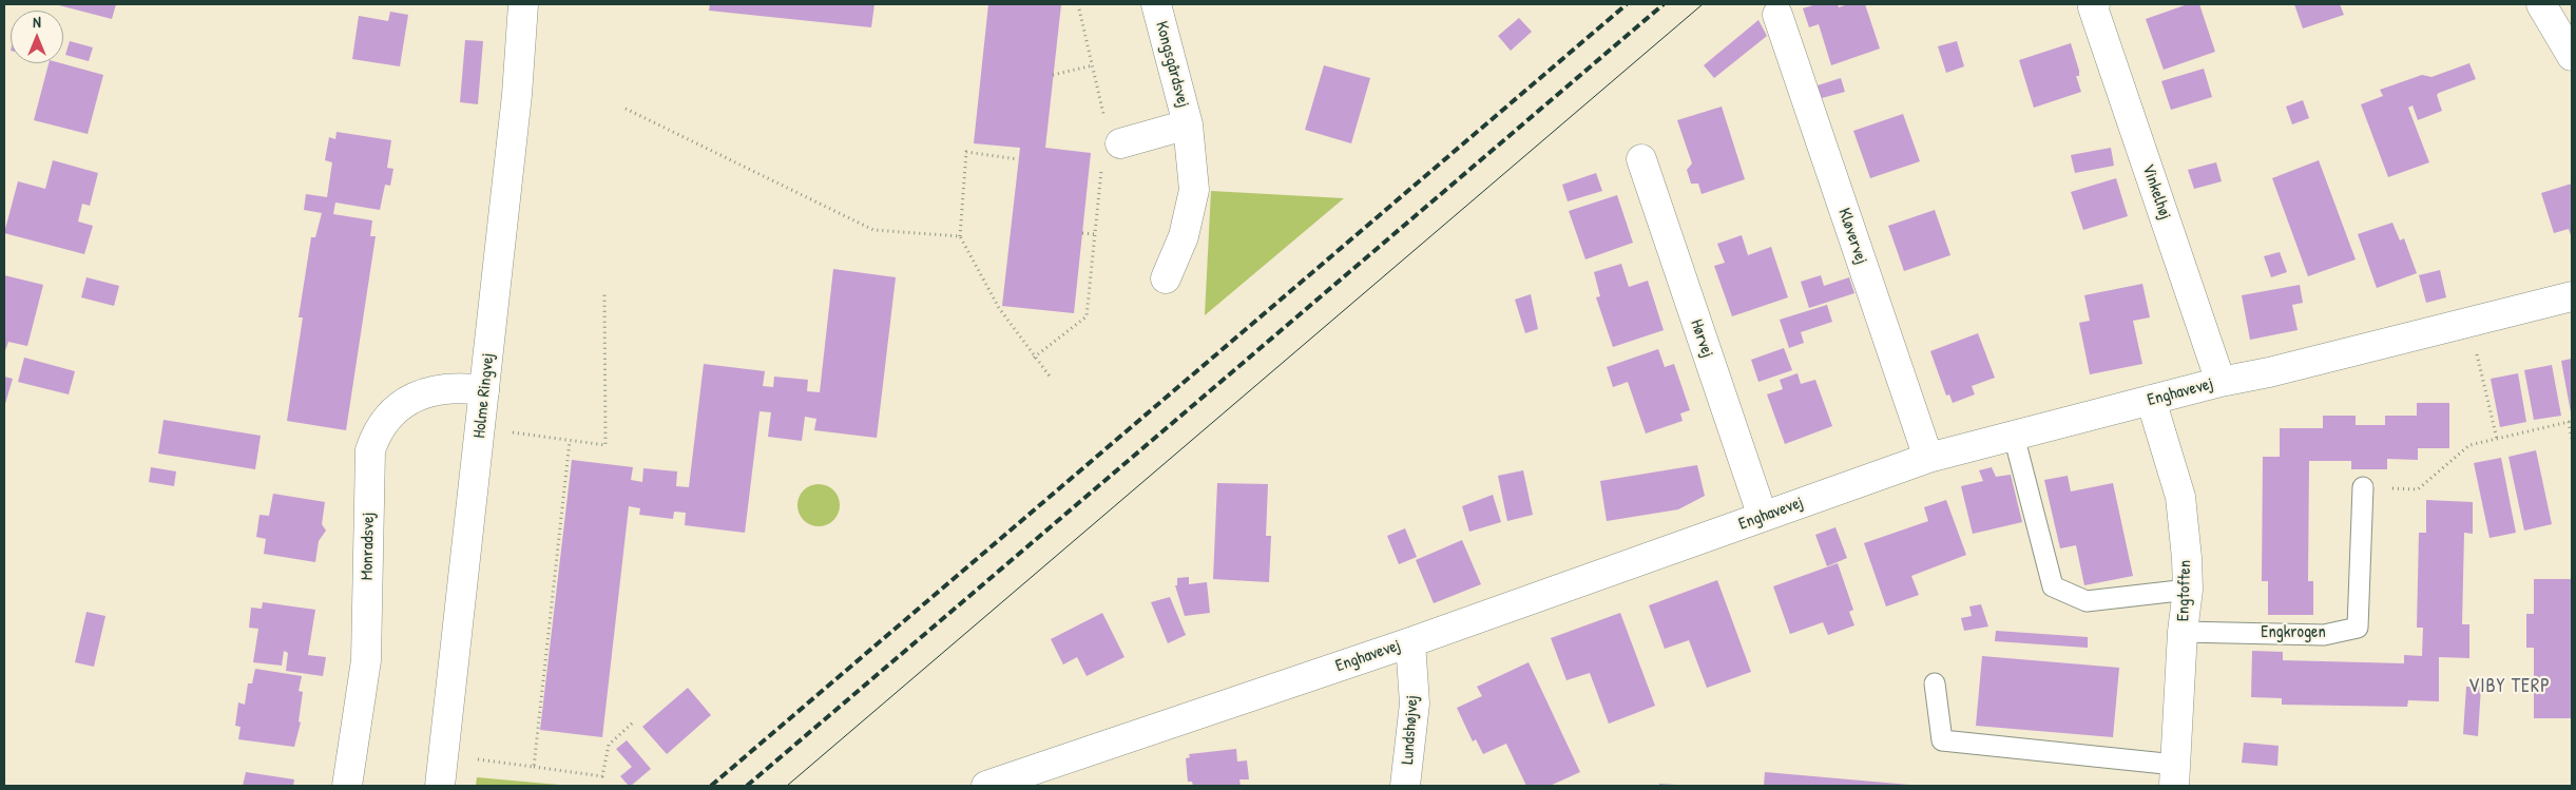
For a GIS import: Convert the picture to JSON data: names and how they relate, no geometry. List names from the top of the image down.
{
  "streets": {
    "street": [
      "Kongsgårdsvej",
      "Vinkelhøj",
      "Kløvervej",
      "Hørvej",
      "Enghavevej",
      "Holme Ringvej",
      "Monradsvej",
      "Engtoften",
      "Lundshøjvej"
    ],
    "lane": ["Engkrogen"]
  },
  "crossings": [
    ["Vinkelhøj", "Enghavevej"],
    ["Kløvervej", "Enghavevej"],
    ["Hørvej", "Enghavevej"],
    ["Enghavevej", "Engtoften"],
    ["Enghavevej", "Lundshøjvej"],
    ["Holme Ringvej", "Monradsvej"],
    ["Engtoften", "Engkrogen"]
  ],
  "districts": ["VIBY TERP"],
  "north": "top"
}
